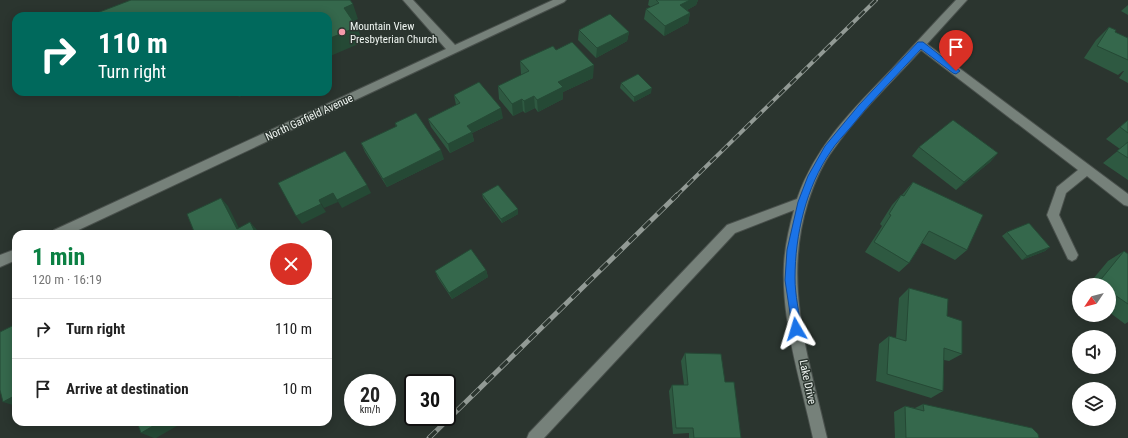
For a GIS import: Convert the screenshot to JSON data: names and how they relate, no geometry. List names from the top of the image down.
{
  "streets": {
    "street": ["North Garfield Avenue", "Lake Drive"]
  },
  "places": ["Mountain View Presbyterian Church"],
  "north": "bottom left",
  "page": {
    "turn": ["110 m", "Turn right"],
    "heading": ["1 min", "120 m · 16:19"],
    "list": [
      {
        "name": "Turn right",
        "value": "110 m"
      },
      {
        "name": "Arrive at destination",
        "value": "10 m"
      }
    ],
    "speed": "20 km/h",
    "limit": "30"
  }
}
